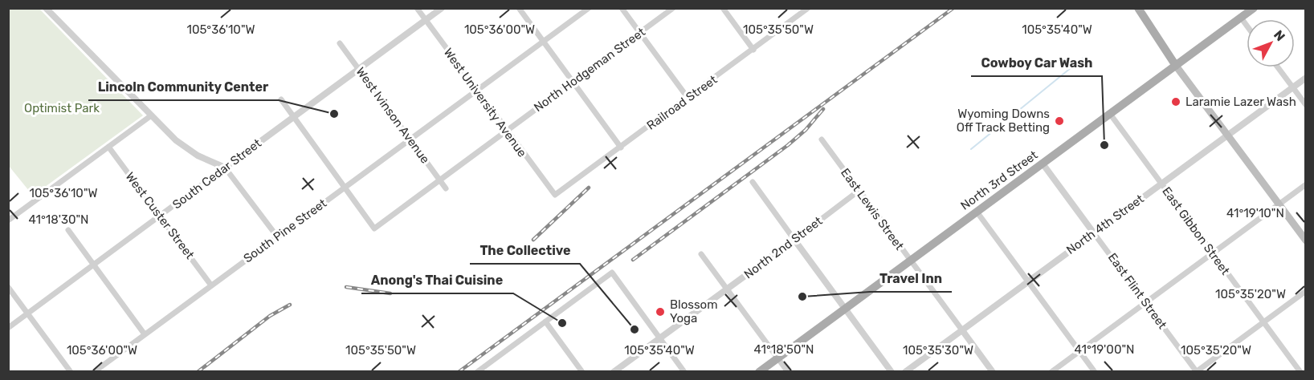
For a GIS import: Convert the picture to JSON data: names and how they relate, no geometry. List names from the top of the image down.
{
  "streets": {
    "main road": ["North 3rd Street"],
    "street": [
      "North Hodgeman Street",
      "West University Avenue",
      "Railroad Street",
      "West Ivinson Avenue",
      "South Cedar Street",
      "East Lewis Street",
      "West Custer Street",
      "North 4th Street",
      "South Pine Street",
      "East Gibbon Street",
      "North 2nd Street",
      "East Flint Street"
    ]
  },
  "crossings": [
    ["North Hodgeman Street", "West University Avenue"],
    ["North Hodgeman Street", "West Ivinson Avenue"],
    ["North Hodgeman Street", "South Pine Street"],
    ["West University Avenue", "Railroad Street"],
    ["West University Avenue", "South Cedar Street"],
    ["West University Avenue", "South Pine Street"],
    ["West Ivinson Avenue", "South Cedar Street"],
    ["West Ivinson Avenue", "South Pine Street"],
    ["South Cedar Street", "West Custer Street"],
    ["North 3rd Street", "East Lewis Street"],
    ["North 3rd Street", "East Gibbon Street"],
    ["North 3rd Street", "East Flint Street"],
    ["East Lewis Street", "North 4th Street"],
    ["East Lewis Street", "North 2nd Street"],
    ["West Custer Street", "South Pine Street"],
    ["North 4th Street", "East Gibbon Street"],
    ["North 4th Street", "East Flint Street"]
  ],
  "parks": ["Optimist Park"],
  "places": [
    "Laramie Lazer Wash",
    "Lincoln Community Center",
    "Wyoming Downs Off Track Betting",
    "Cowboy Car Wash",
    "Travel Inn",
    "Blossom Yoga",
    "Anong's Thai Cuisine",
    "The Collective"
  ],
  "north": "top right",
  "coordinates": [
    "105°36'10\"W",
    "105°36'00\"W",
    "105°35'50\"W",
    "105°35'40\"W",
    "41°19'10\"N",
    "41°18'30\"N",
    "105°35'20\"W",
    "41°18'50\"N",
    "41°19'00\"N",
    "105°35'30\"W"
  ]
}
